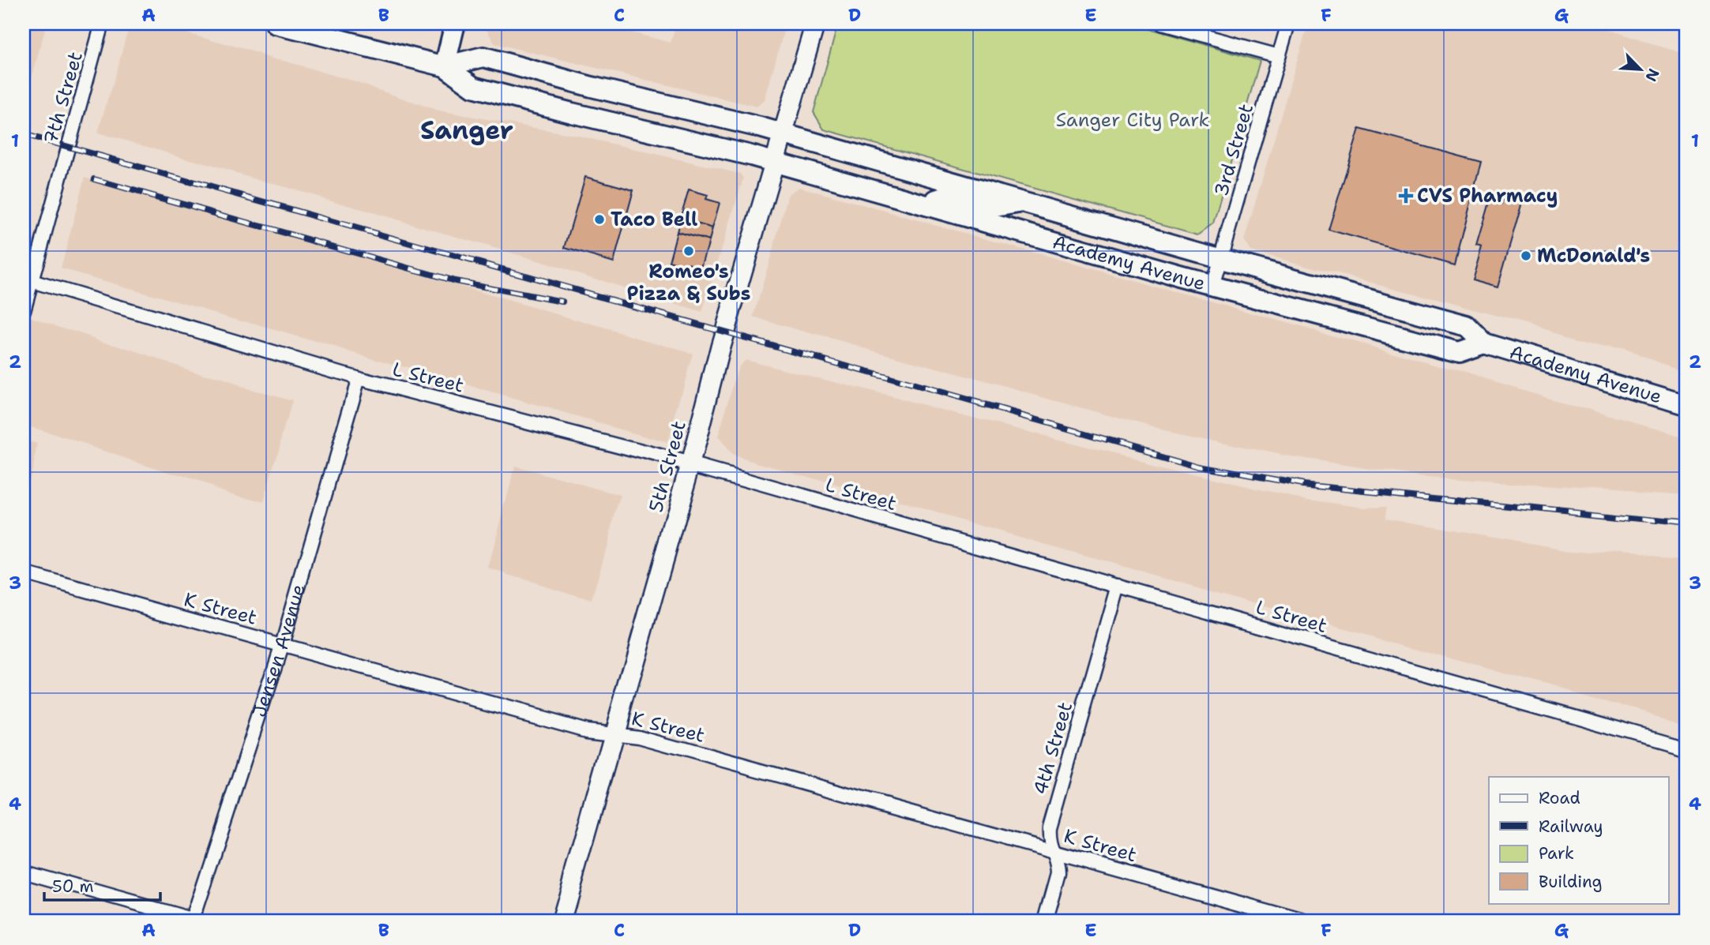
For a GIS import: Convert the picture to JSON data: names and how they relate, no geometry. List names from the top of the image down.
{
  "streets": {
    "main road": ["Academy Avenue"],
    "street": [
      "7th Street",
      "3rd Street",
      "L Street",
      "5th Street",
      "K Street",
      "Jensen Avenue",
      "4th Street"
    ]
  },
  "crossings": [
    ["7th Street", "L Street"],
    ["3rd Street", "Academy Avenue"],
    ["Academy Avenue", "5th Street"],
    ["L Street", "5th Street"],
    ["L Street", "Jensen Avenue"],
    ["L Street", "4th Street"],
    ["5th Street", "K Street"],
    ["K Street", "Jensen Avenue"],
    ["K Street", "4th Street"]
  ],
  "districts": ["Sanger"],
  "parks": ["Sanger City Park"],
  "places": {
    "health": ["CVS Pharmacy"],
    "other": ["Taco Bell", "Romeo's Pizza & Subs", "McDonald's"]
  },
  "legend": [
    "Road",
    "Railway",
    "Park",
    "Building"
  ],
  "scale_bar": "50 m",
  "north": "bottom right",
  "grid": {
    "columns": [
      "A",
      "B",
      "C",
      "D",
      "E",
      "F",
      "G"
    ],
    "rows": [
      "1",
      "2",
      "3",
      "4"
    ]
  }
}
